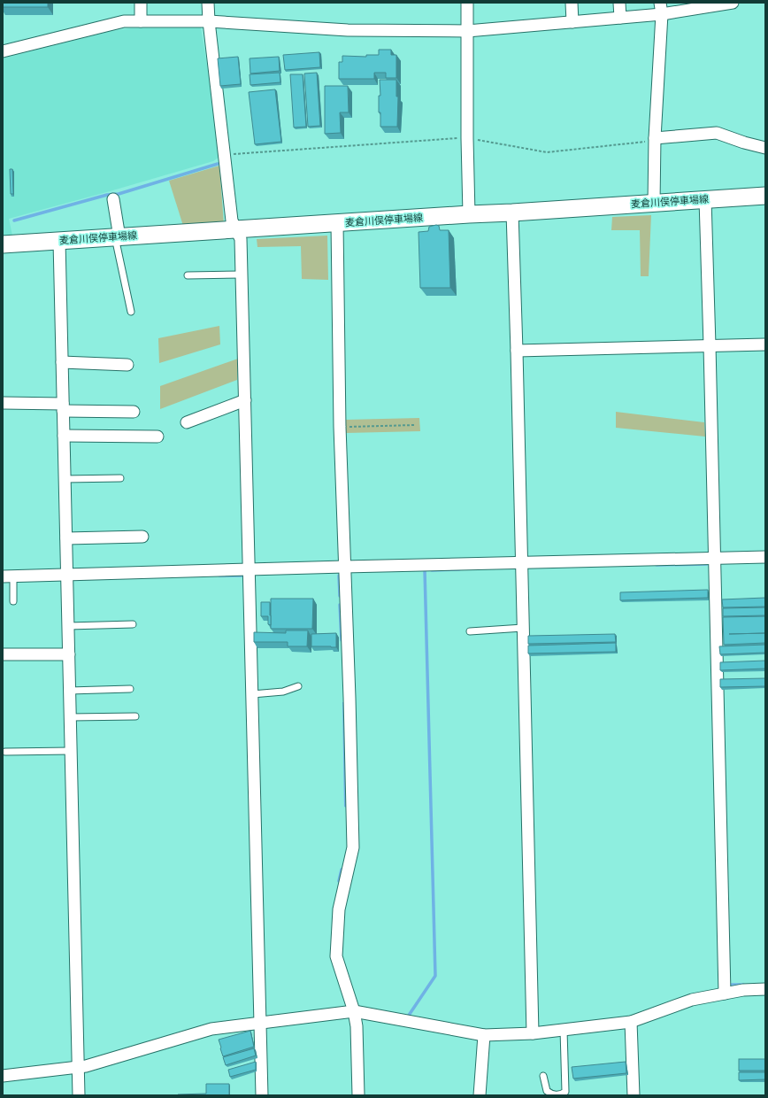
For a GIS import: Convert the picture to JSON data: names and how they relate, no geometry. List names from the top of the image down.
{
  "streets": {
    "main road": ["麦倉川俣停車場線"]
  }
}
